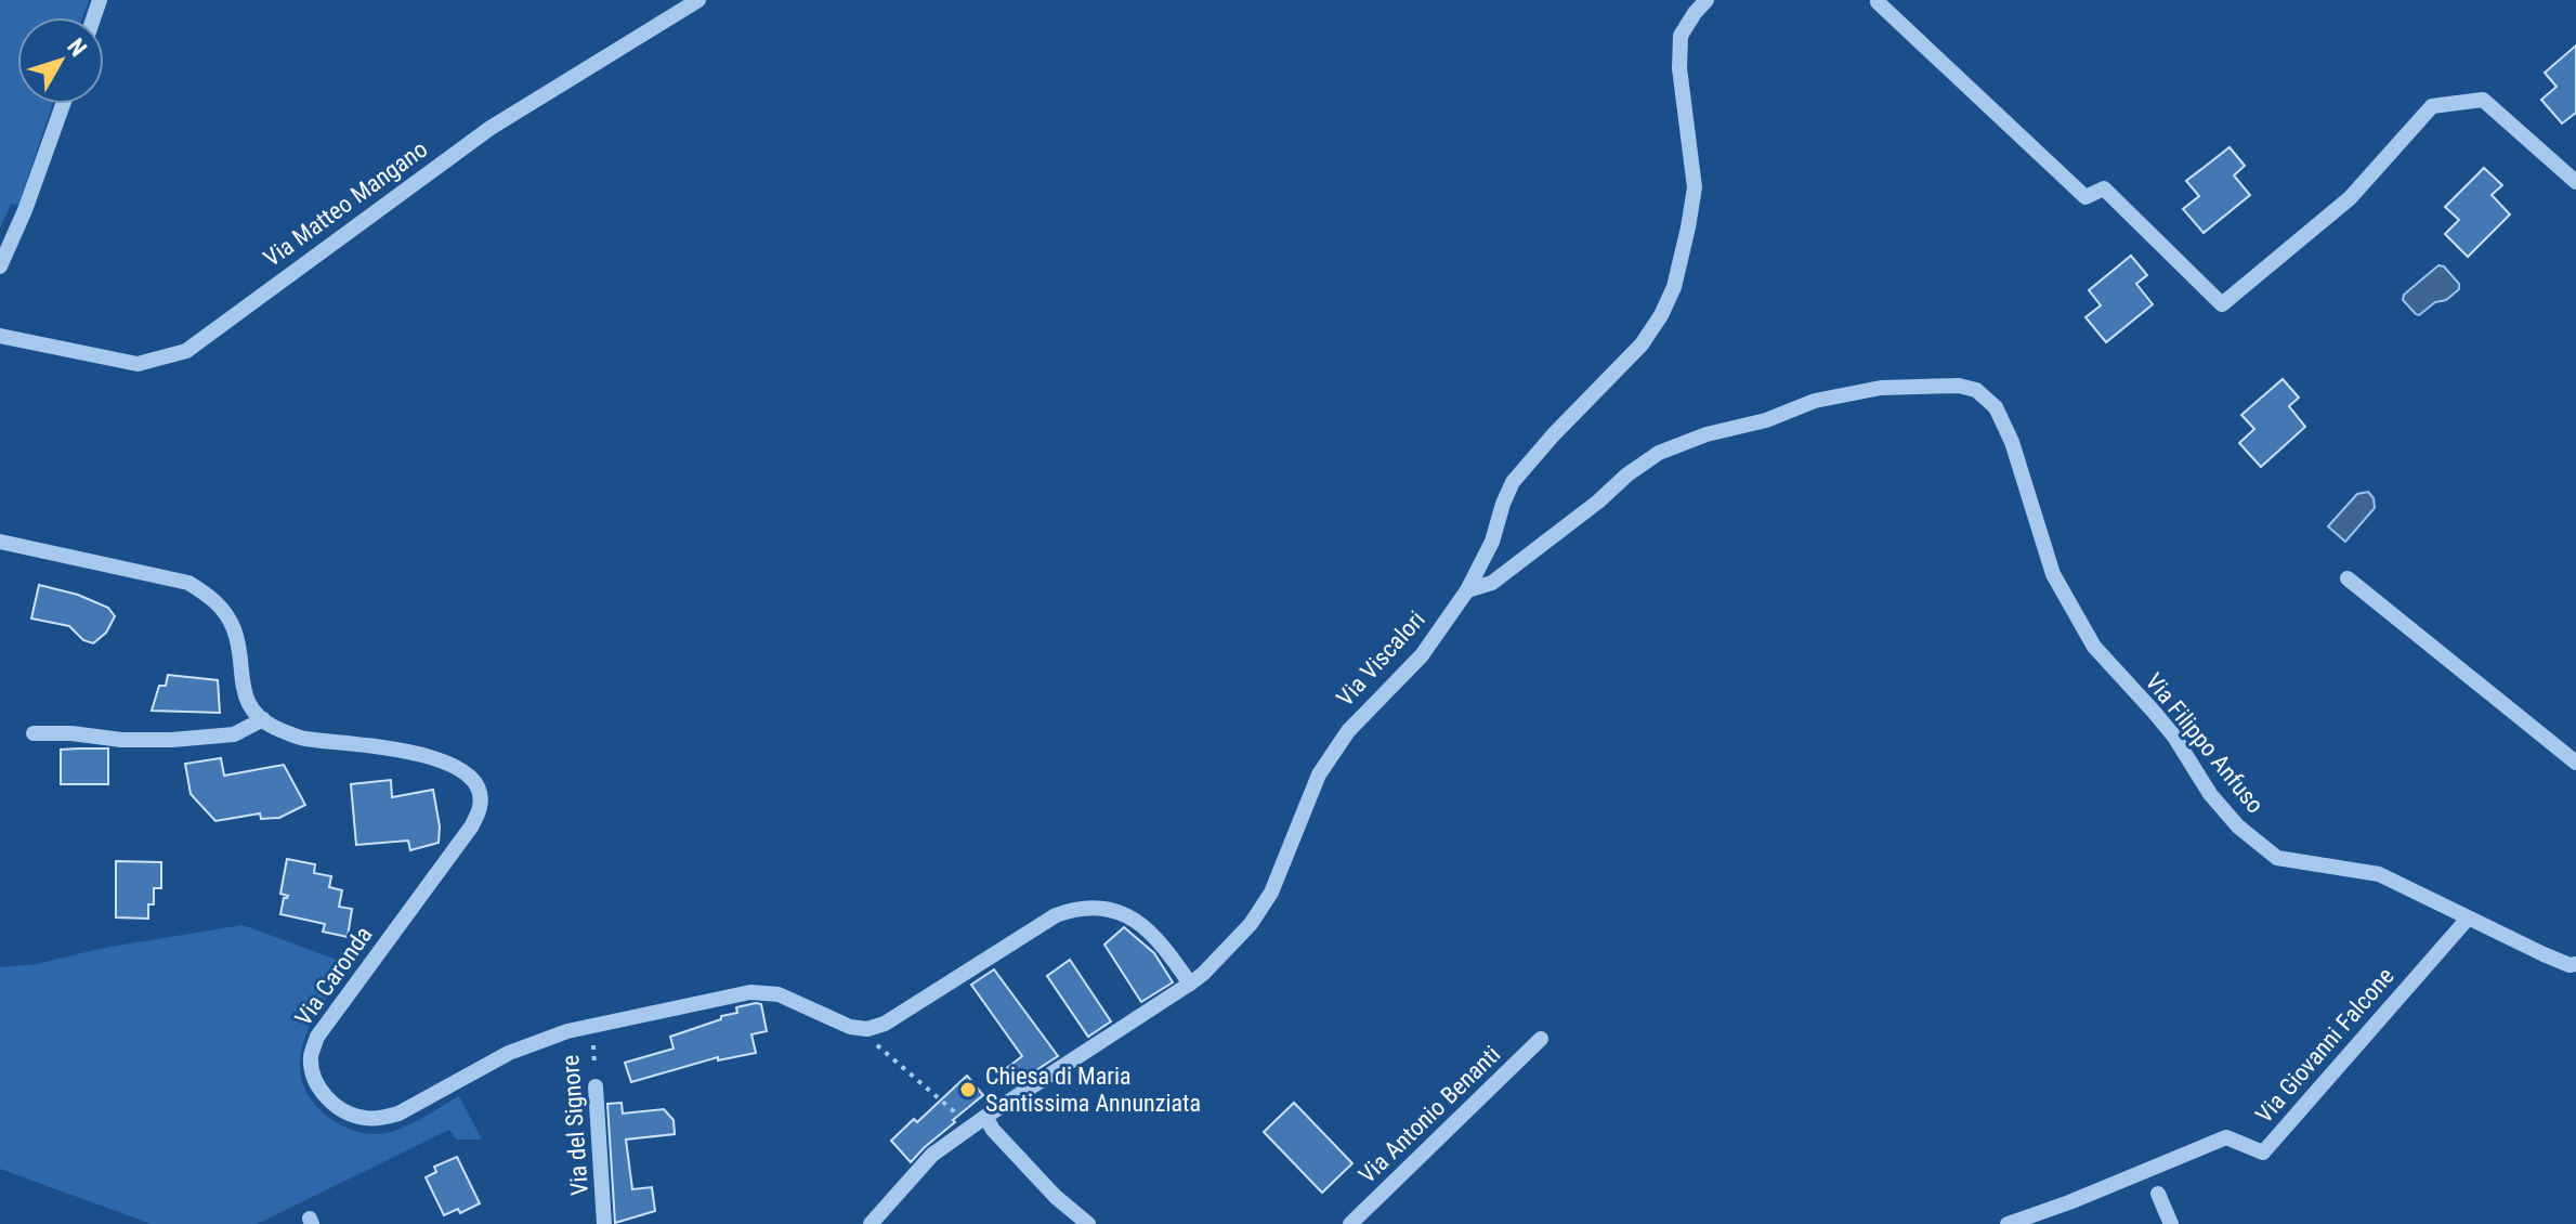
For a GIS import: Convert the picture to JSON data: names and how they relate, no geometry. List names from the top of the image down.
{
  "streets": {
    "street": [
      "Via Matteo Mangano",
      "Via Viscalori",
      "Via Filippo Anfuso",
      "Via Caronda",
      "Via Giovanni Falcone",
      "Via Antonio Benanti",
      "Via del Signore"
    ]
  },
  "crossings": [
    ["Via Viscalori", "Via Filippo Anfuso"],
    ["Via Filippo Anfuso", "Via Giovanni Falcone"],
    ["Via Caronda", "Via del Signore"]
  ],
  "places": ["Chiesa di Maria Santissima Annunziata"],
  "north": "top right"
}
